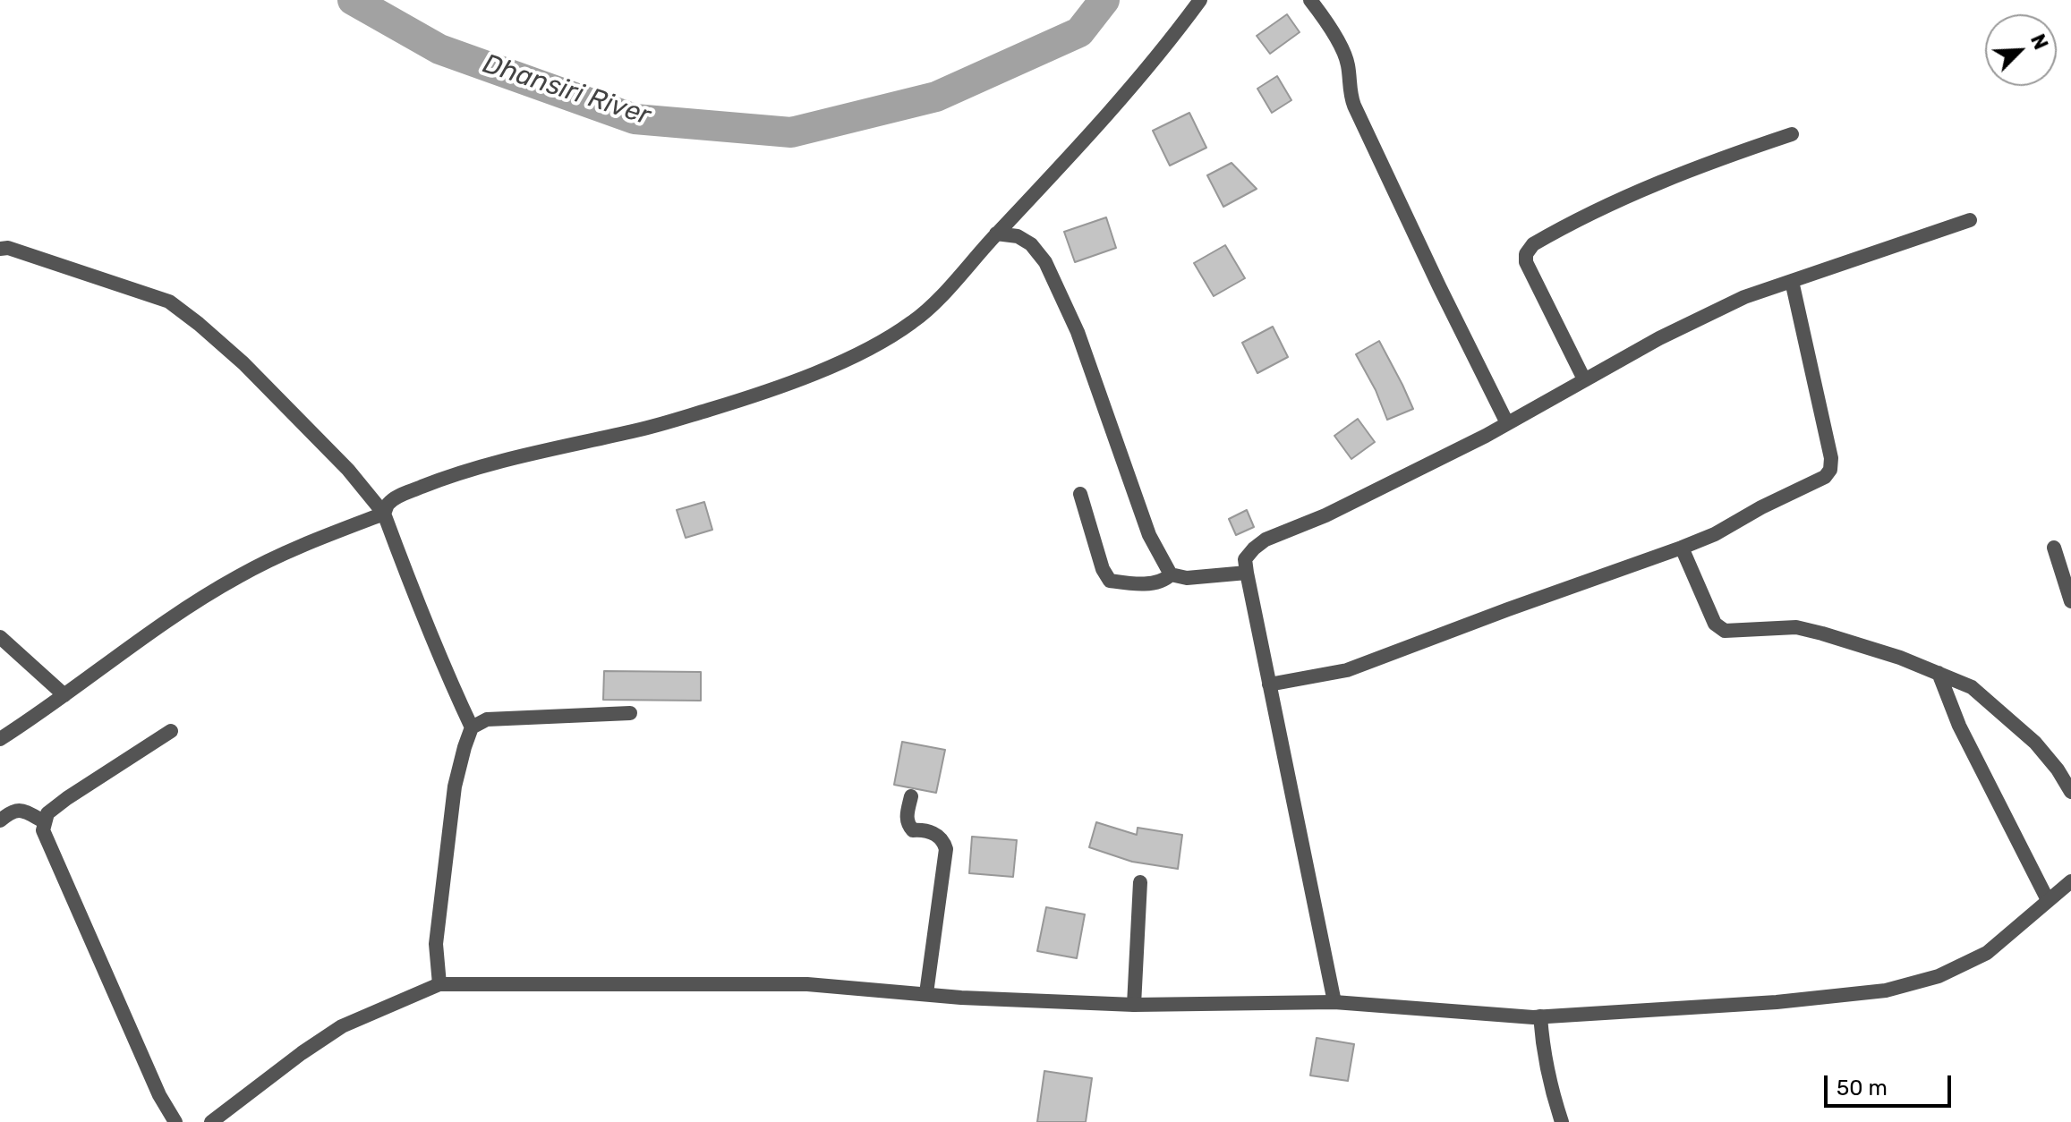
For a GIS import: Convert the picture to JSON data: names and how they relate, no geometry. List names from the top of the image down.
{
  "water": ["Dhansiri River"],
  "scale_bar": "50 m",
  "north": "top right"
}
